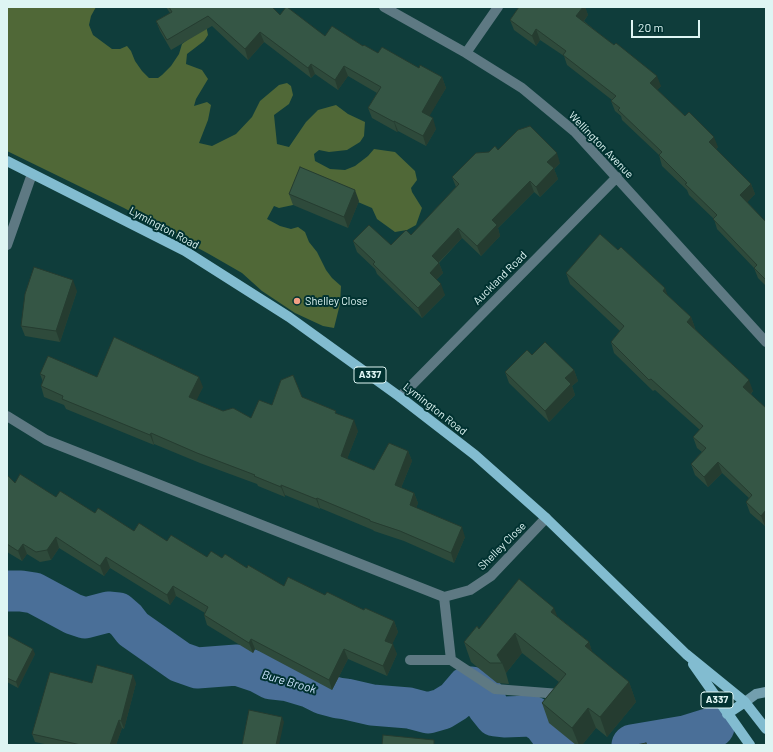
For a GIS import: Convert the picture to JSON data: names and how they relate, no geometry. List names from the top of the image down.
{
  "streets": {
    "main road": ["Lymington Road", "A337"],
    "street": ["Wellington Avenue", "Auckland Road", "Shelley Close"]
  },
  "crossings": [
    ["Wellington Avenue", "Auckland Road"],
    ["Lymington Road", "Auckland Road"],
    ["Lymington Road", "A337"],
    ["Lymington Road", "Shelley Close"]
  ],
  "water": ["Bure Brook"],
  "places": ["Shelley Close"],
  "scale_bar": "20 m"
}
